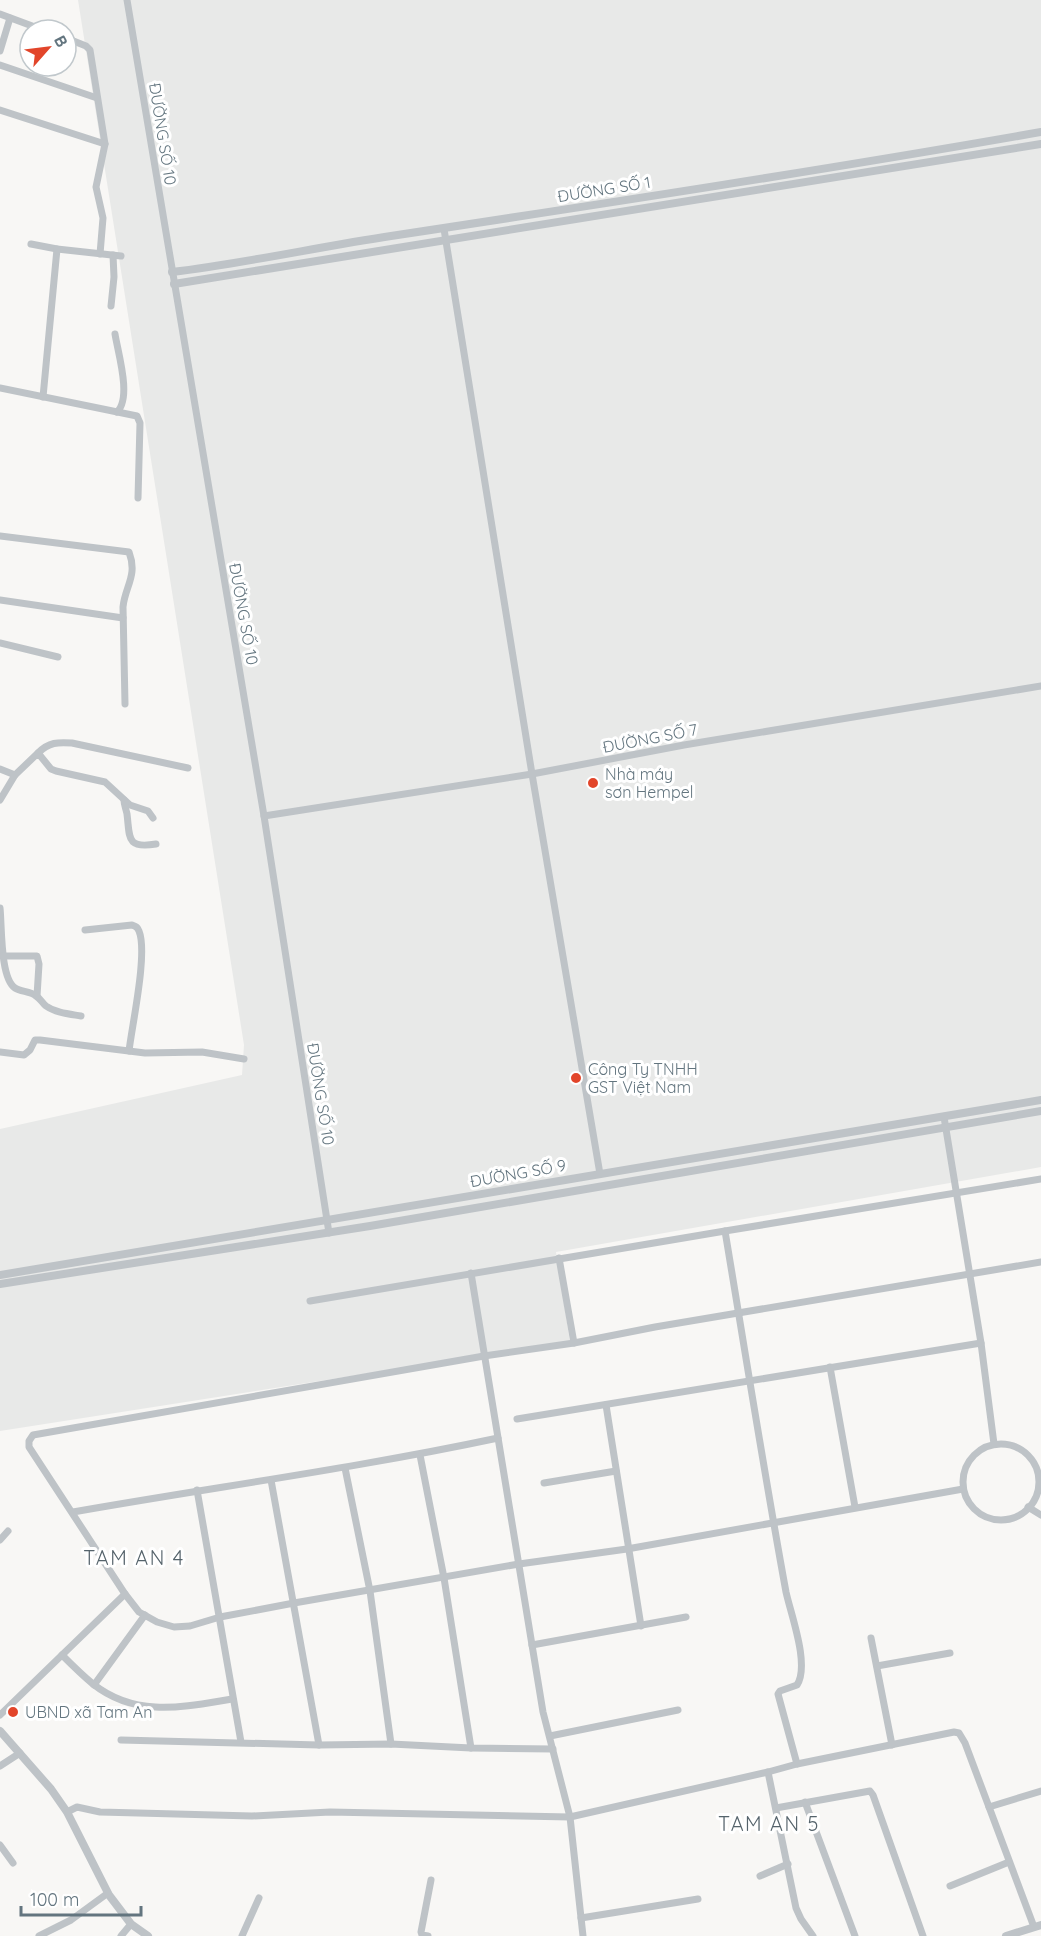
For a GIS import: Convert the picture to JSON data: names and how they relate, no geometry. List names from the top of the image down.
{
  "streets": {
    "street": [
      "ĐƯỜNG SỐ 10",
      "ĐƯỜNG SỐ 1",
      "ĐƯỜNG SỐ 7",
      "ĐƯỜNG SỐ 9"
    ]
  },
  "crossings": [
    ["ĐƯỜNG SỐ 10", "ĐƯỜNG SỐ 1"],
    ["ĐƯỜNG SỐ 10", "ĐƯỜNG SỐ 7"],
    ["ĐƯỜNG SỐ 10", "ĐƯỜNG SỐ 9"]
  ],
  "districts": ["TAM AN 4", "TAM AN 5"],
  "places": ["Nhà máy sơn Hempel", "Công Ty TNHH GST Việt Nam", "UBND xã Tam An"],
  "scale_bar": "100 m",
  "north": "top right"
}
